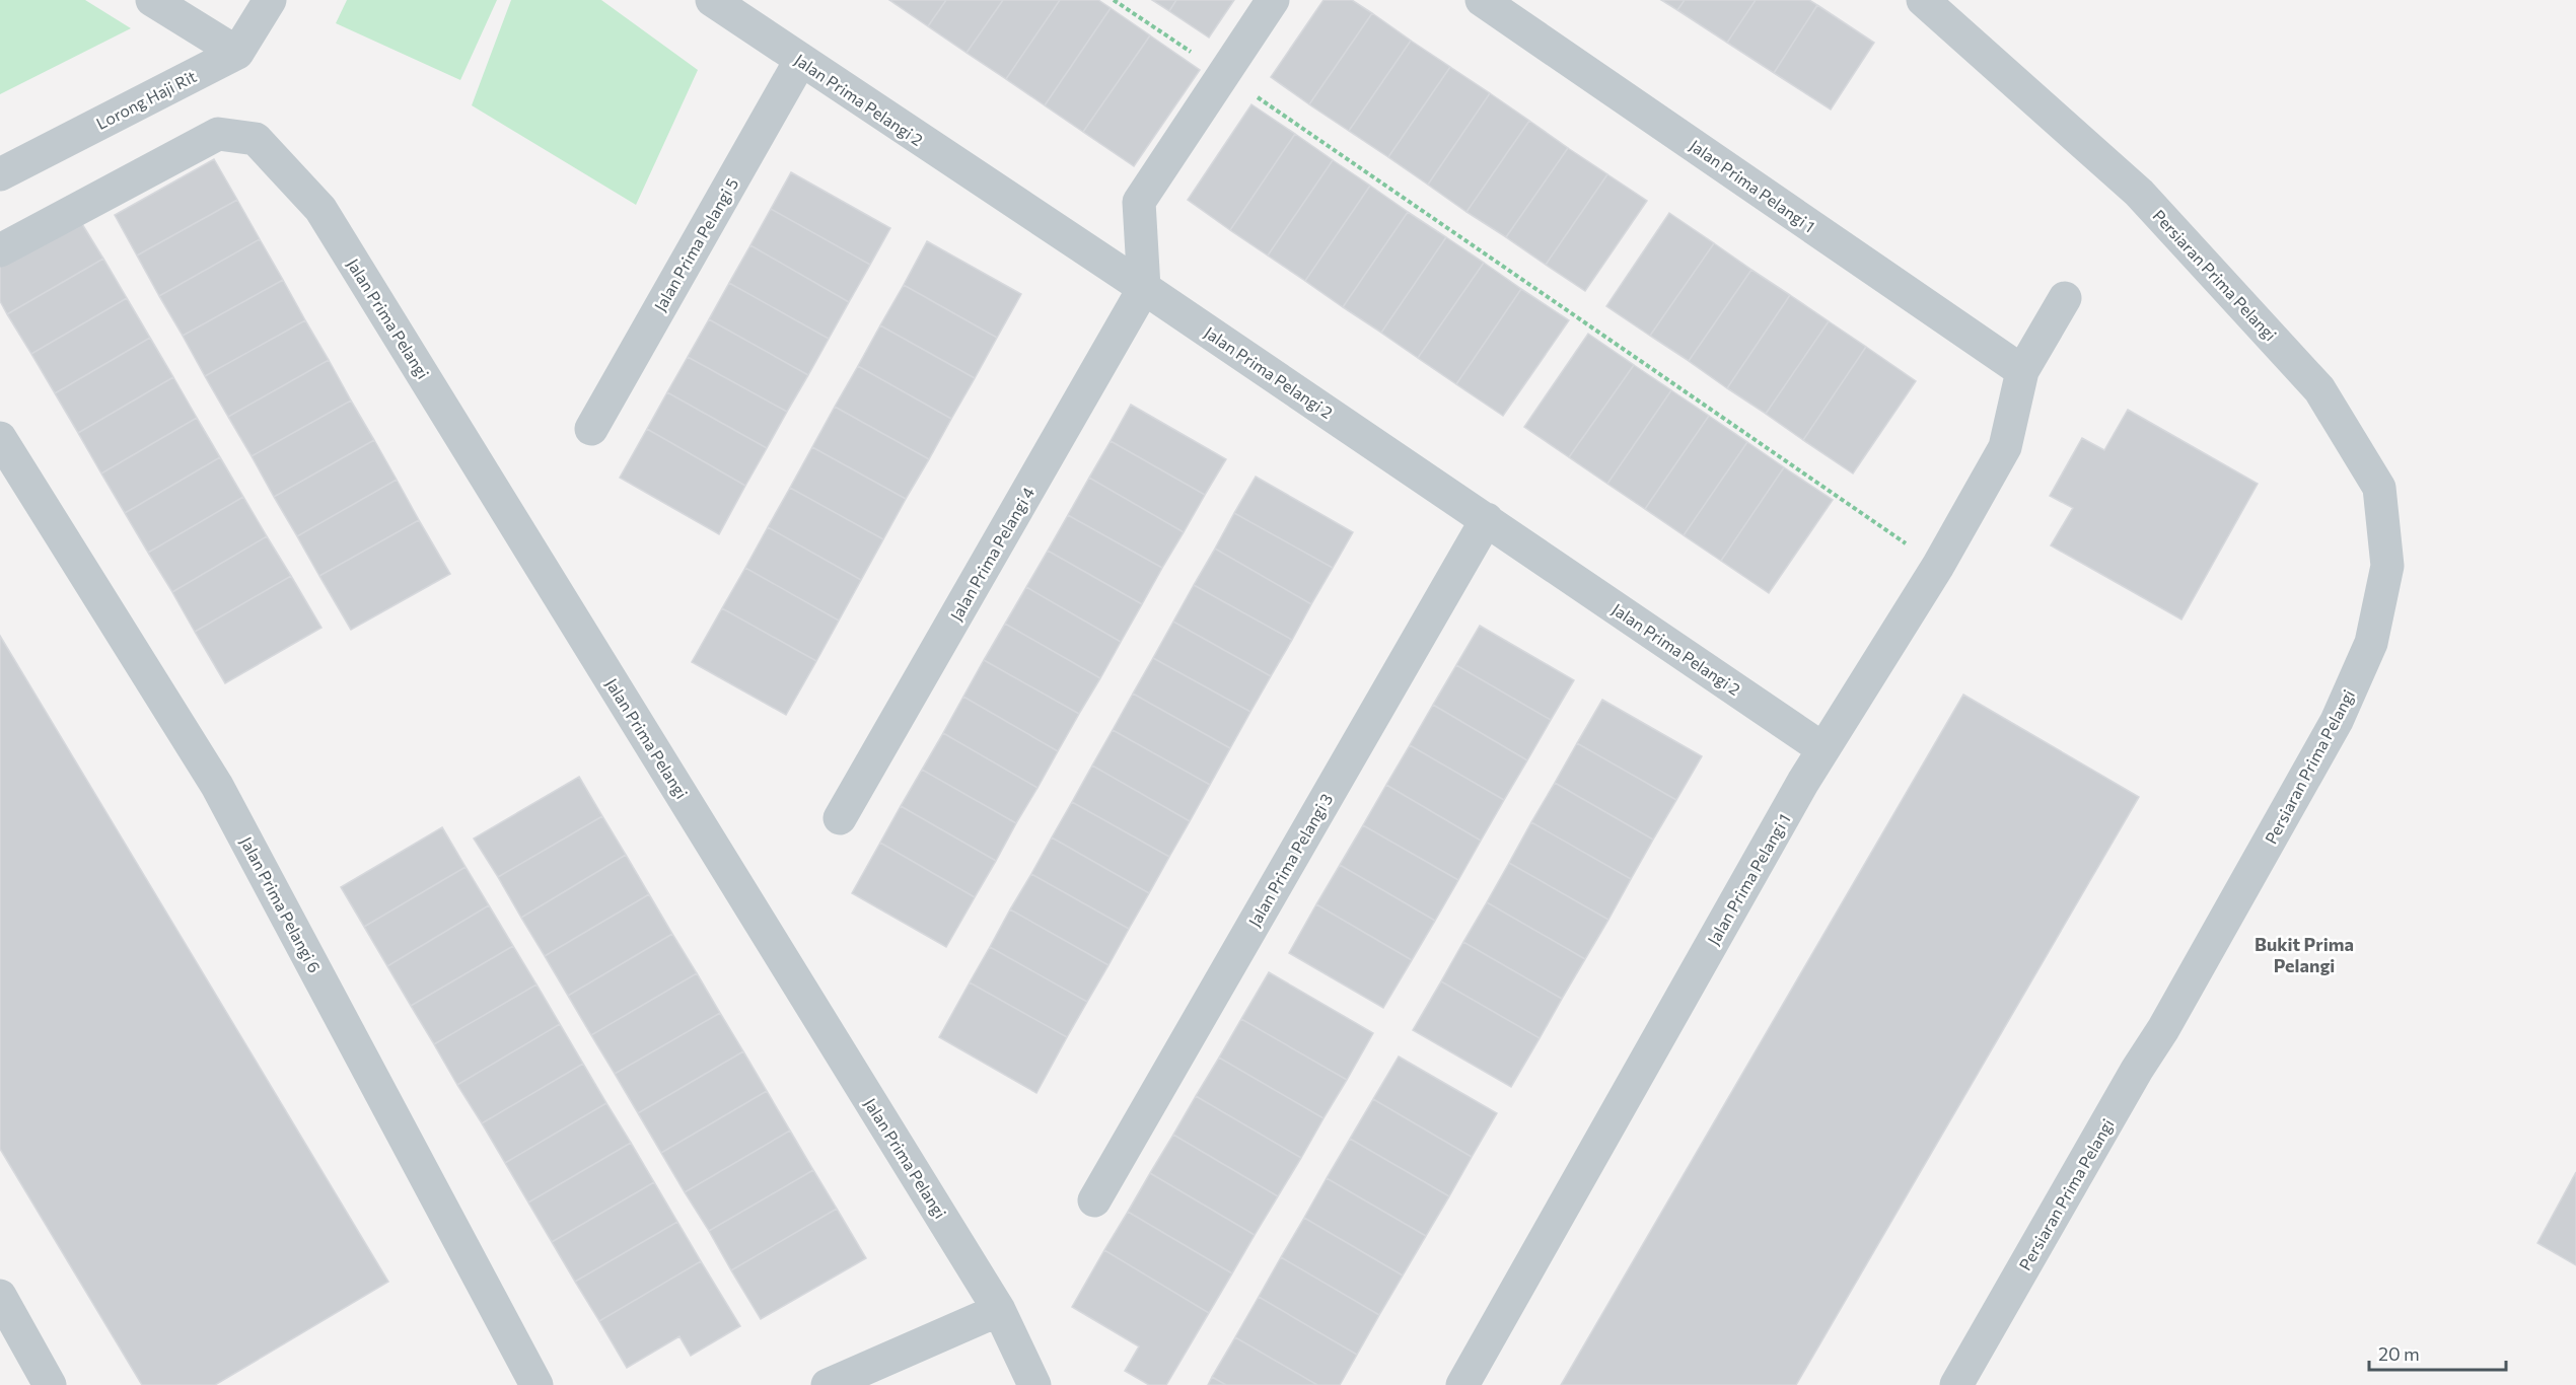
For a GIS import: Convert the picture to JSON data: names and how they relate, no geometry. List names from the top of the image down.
{
  "streets": {
    "street": [
      "Lorong Haji Rit",
      "Jalan Prima Pelangi 2",
      "Jalan Prima Pelangi 1",
      "Jalan Prima Pelangi 5",
      "Persiaran Prima Pelangi",
      "Jalan Prima Pelangi",
      "Jalan Prima Pelangi 4",
      "Jalan Prima Pelangi 3",
      "Jalan Prima Pelangi 6"
    ]
  },
  "crossings": [
    ["Jalan Prima Pelangi 2", "Jalan Prima Pelangi 1"],
    ["Jalan Prima Pelangi 2", "Jalan Prima Pelangi 5"],
    ["Jalan Prima Pelangi 2", "Jalan Prima Pelangi 4"],
    ["Jalan Prima Pelangi 2", "Jalan Prima Pelangi 3"]
  ],
  "districts": ["Bukit Prima Pelangi"],
  "scale_bar": "20 m"
}
